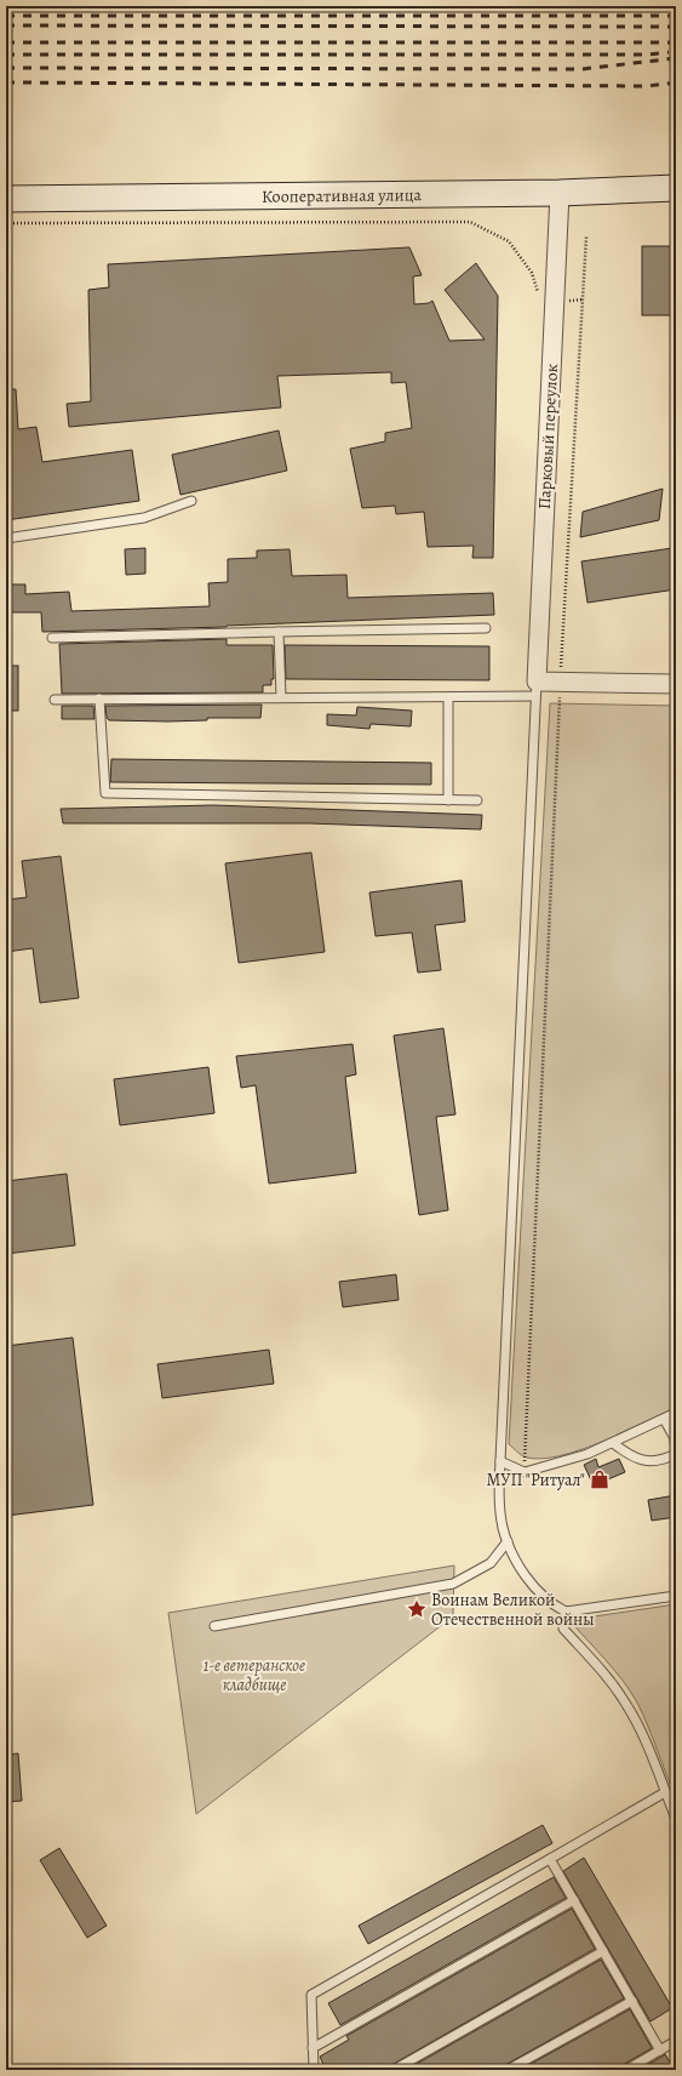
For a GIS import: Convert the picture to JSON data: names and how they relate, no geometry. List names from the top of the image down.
{
  "streets": {
    "main road": ["Кооперативная улица"],
    "street": ["Парковый переулок"]
  },
  "crossings": [
    ["Кооперативная улица", "Парковый переулок"]
  ],
  "parks": ["1-е ветеранское кладбище"],
  "places": {
    "shop": ["МУП \"Ритуал\""],
    "place": ["Воинам Великой Отечественной войны"]
  }
}
